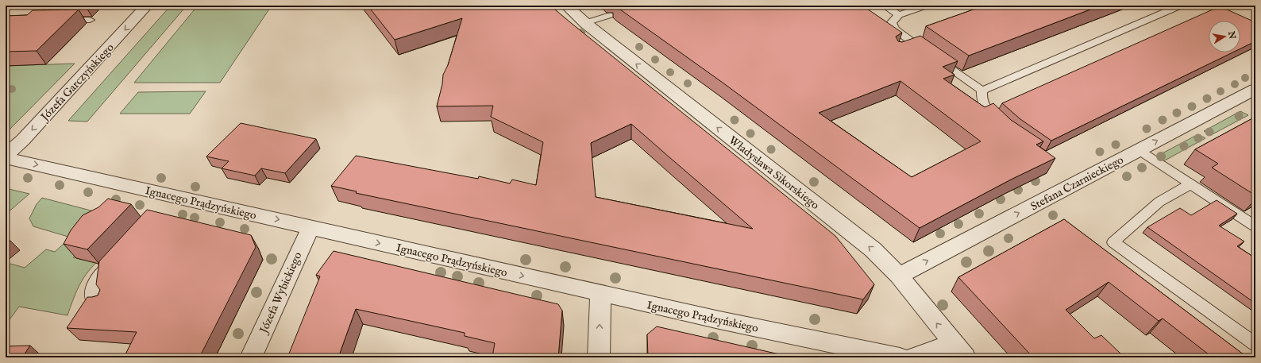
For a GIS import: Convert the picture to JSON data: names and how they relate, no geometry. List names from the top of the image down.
{
  "streets": {
    "street": [
      "Józefa Garczyńskiego",
      "Władysława Sikorskiego",
      "Stefana Czarnieckiego",
      "Ignacego Prądzyńskiego",
      "Józefa Wybickiego"
    ]
  },
  "crossings": [
    ["Józefa Garczyńskiego", "Ignacego Prądzyńskiego"],
    ["Władysława Sikorskiego", "Stefana Czarnieckiego"],
    ["Ignacego Prądzyńskiego", "Józefa Wybickiego"]
  ],
  "one_way": [
    "Józefa Garczyńskiego",
    "Władysława Sikorskiego",
    "Stefana Czarnieckiego",
    "Ignacego Prądzyńskiego"
  ],
  "north": "right"
}
